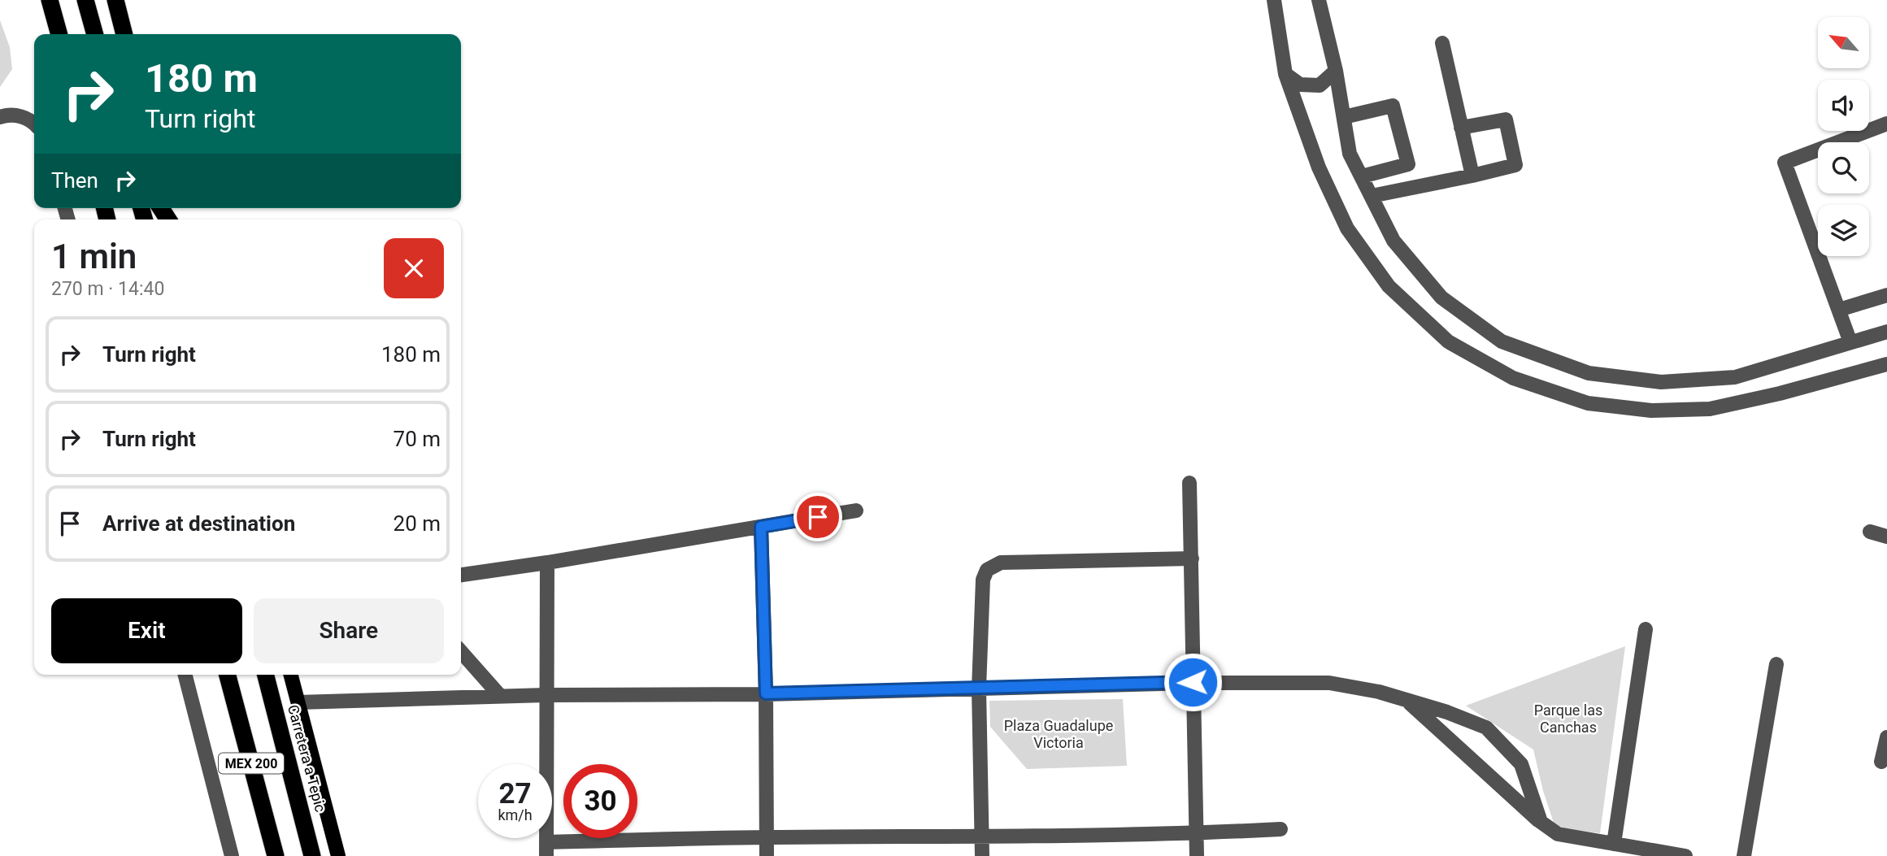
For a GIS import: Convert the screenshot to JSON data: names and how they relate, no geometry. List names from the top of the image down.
{
  "streets": {
    "highway": ["Carretera a Tepic", "MEX 200"]
  },
  "parks": ["Parque las Canchas", "Plaza Guadalupe Victoria"],
  "north": "top left",
  "page": {
    "turn": ["180 m", "Turn right"],
    "then": "Then",
    "heading": ["1 min", "270 m · 14:40"],
    "list": [
      {
        "name": "Turn right",
        "value": "180 m"
      },
      {
        "name": "Turn right",
        "value": "70 m"
      },
      {
        "name": "Arrive at destination",
        "value": "20 m"
      }
    ],
    "buttons": ["Exit", "Share"],
    "speed": "27 km/h",
    "limit": "30"
  }
}
